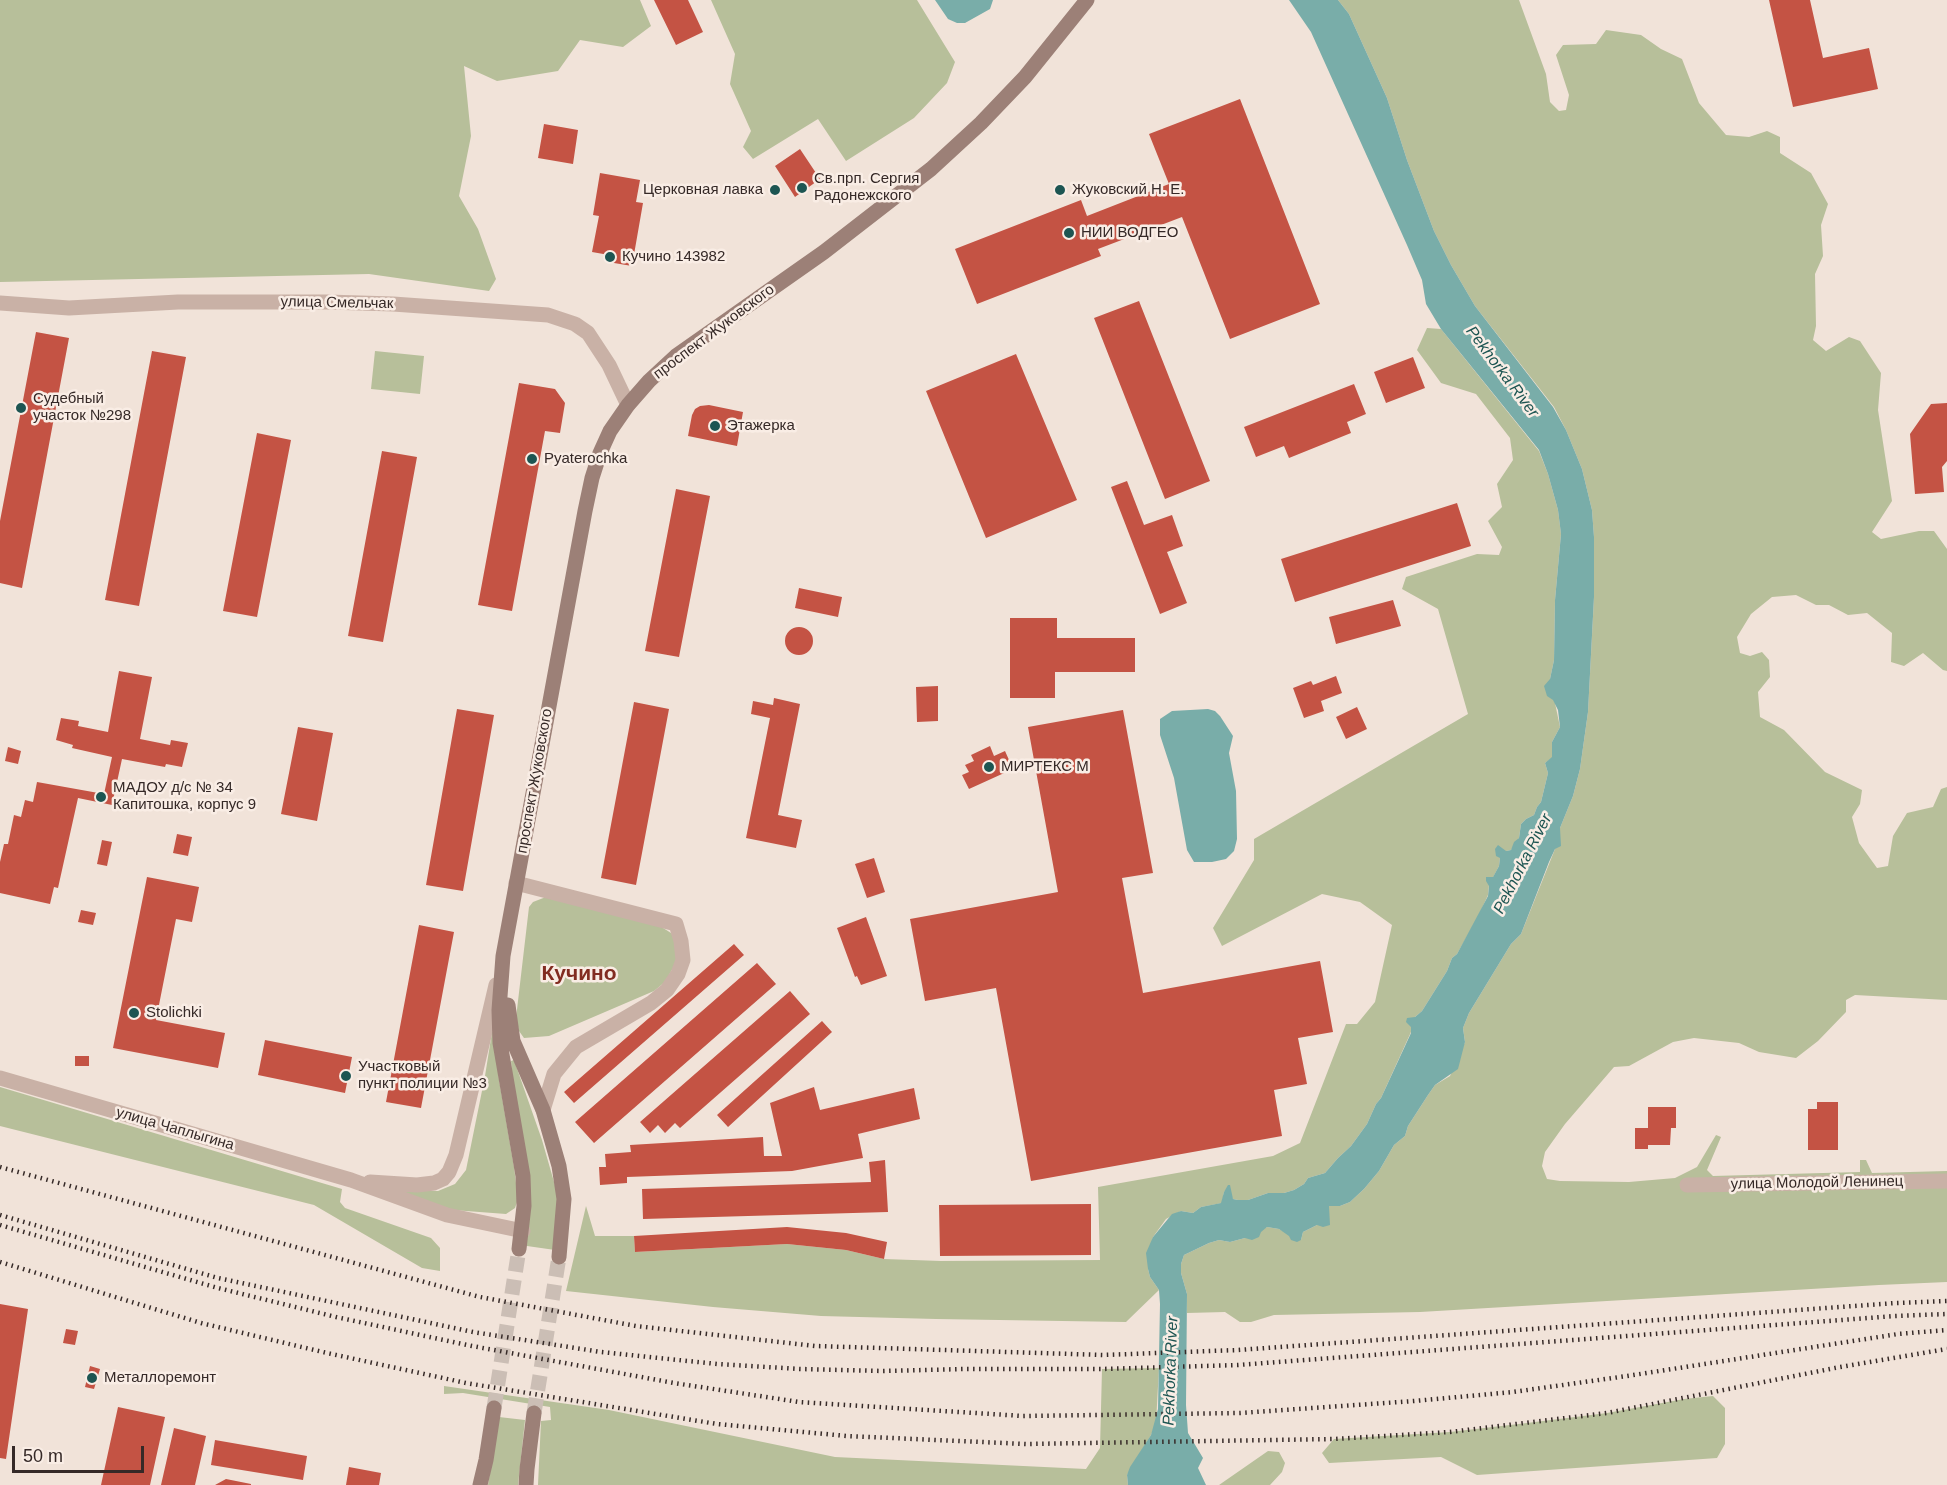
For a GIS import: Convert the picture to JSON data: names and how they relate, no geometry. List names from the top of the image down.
{
  "streets": {
    "main road": ["проспект Жуковского"],
    "street": ["улица Смельчак", "улица Чаплыгина", "улица Молодой Ленинец"]
  },
  "crossings": [
    ["улица Смельчак", "проспект Жуковского"],
    ["проспект Жуковского", "улица Чаплыгина"]
  ],
  "districts": ["Кучино"],
  "water": ["Pekhorka River"],
  "places": [
    "Св.прп. Сергия Радонежского",
    "Церковная лавка",
    "Жуковский Н. Е.",
    "НИИ ВОДГЕО",
    "Кучино 143982",
    "Судебный участок №298",
    "Этажерка",
    "Pyaterochka",
    "МИРТЕКС М",
    "МАДОУ д/с № 34 Капитошка, корпус 9",
    "Stolichki",
    "Участковый пункт полиции №3",
    "Металлоремонт"
  ],
  "scale_bar": "50 m"
}
